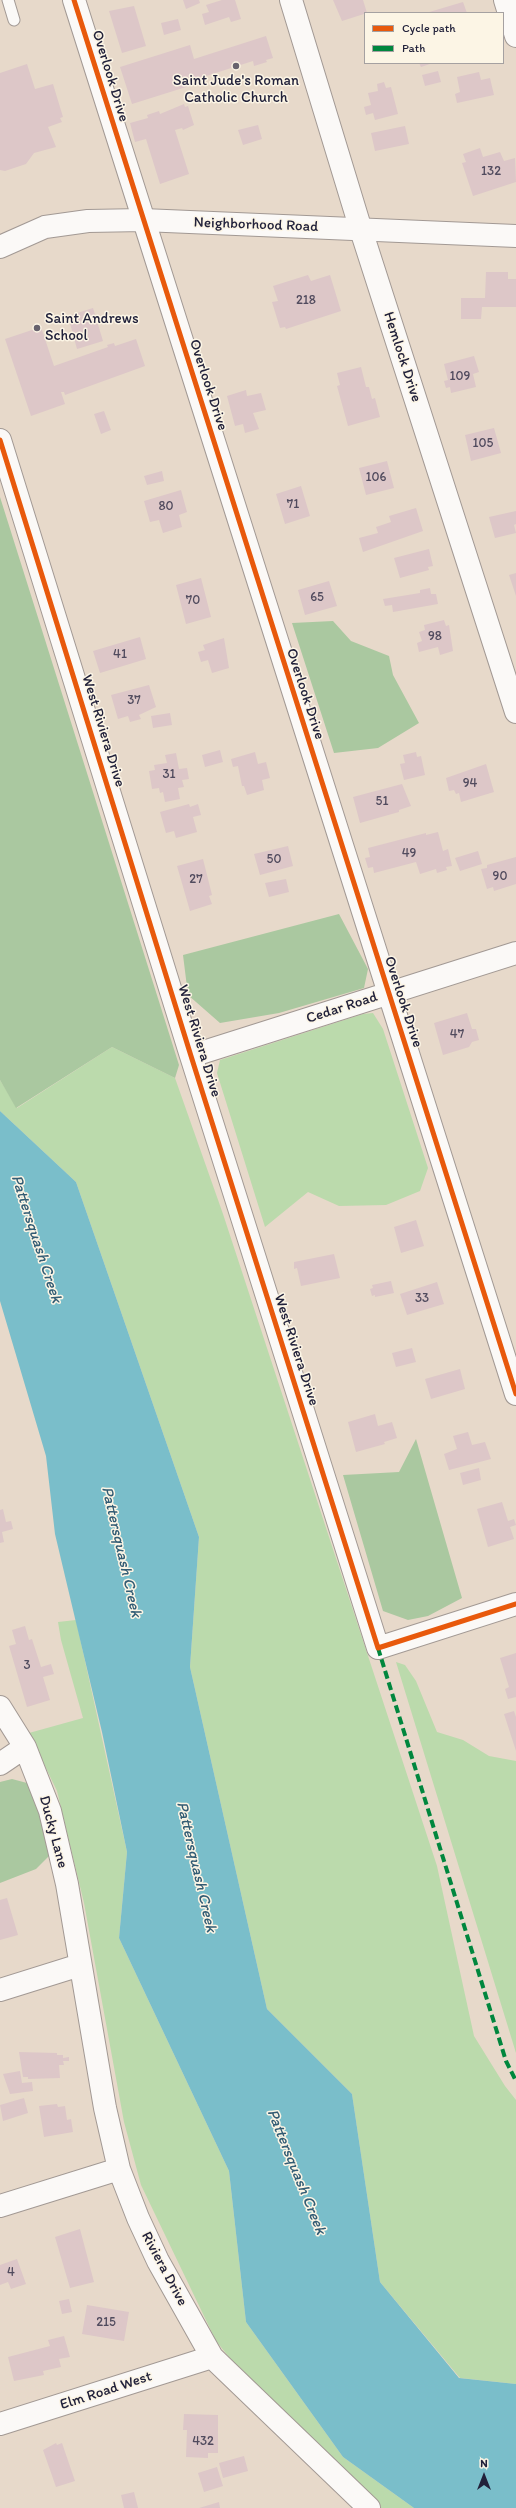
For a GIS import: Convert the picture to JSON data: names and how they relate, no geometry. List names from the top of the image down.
{
  "streets": {
    "street": [
      "Overlook Drive",
      "Neighborhood Road",
      "Hemlock Drive",
      "West Riviera Drive",
      "Cedar Road",
      "Ducky Lane",
      "Riviera Drive",
      "Elm Road West"
    ]
  },
  "crossings": [
    ["Overlook Drive", "Neighborhood Road"],
    ["Overlook Drive", "Cedar Road"],
    ["Neighborhood Road", "Hemlock Drive"],
    ["West Riviera Drive", "Cedar Road"],
    ["Ducky Lane", "Riviera Drive"],
    ["Riviera Drive", "Elm Road West"]
  ],
  "water": ["Pattersquash Creek"],
  "places": ["Saint Jude's Roman Catholic Church", "Saint Andrews School"],
  "house_numbers": [
    "132",
    "218",
    "109",
    "105",
    "106",
    "71",
    "80",
    "65",
    "70",
    "98",
    "41",
    "37",
    "31",
    "94",
    "51",
    "49",
    "50",
    "90",
    "27",
    "47",
    "33",
    "3",
    "4",
    "215",
    "432"
  ],
  "legend": ["Cycle path", "Path"],
  "north": "top"
}
